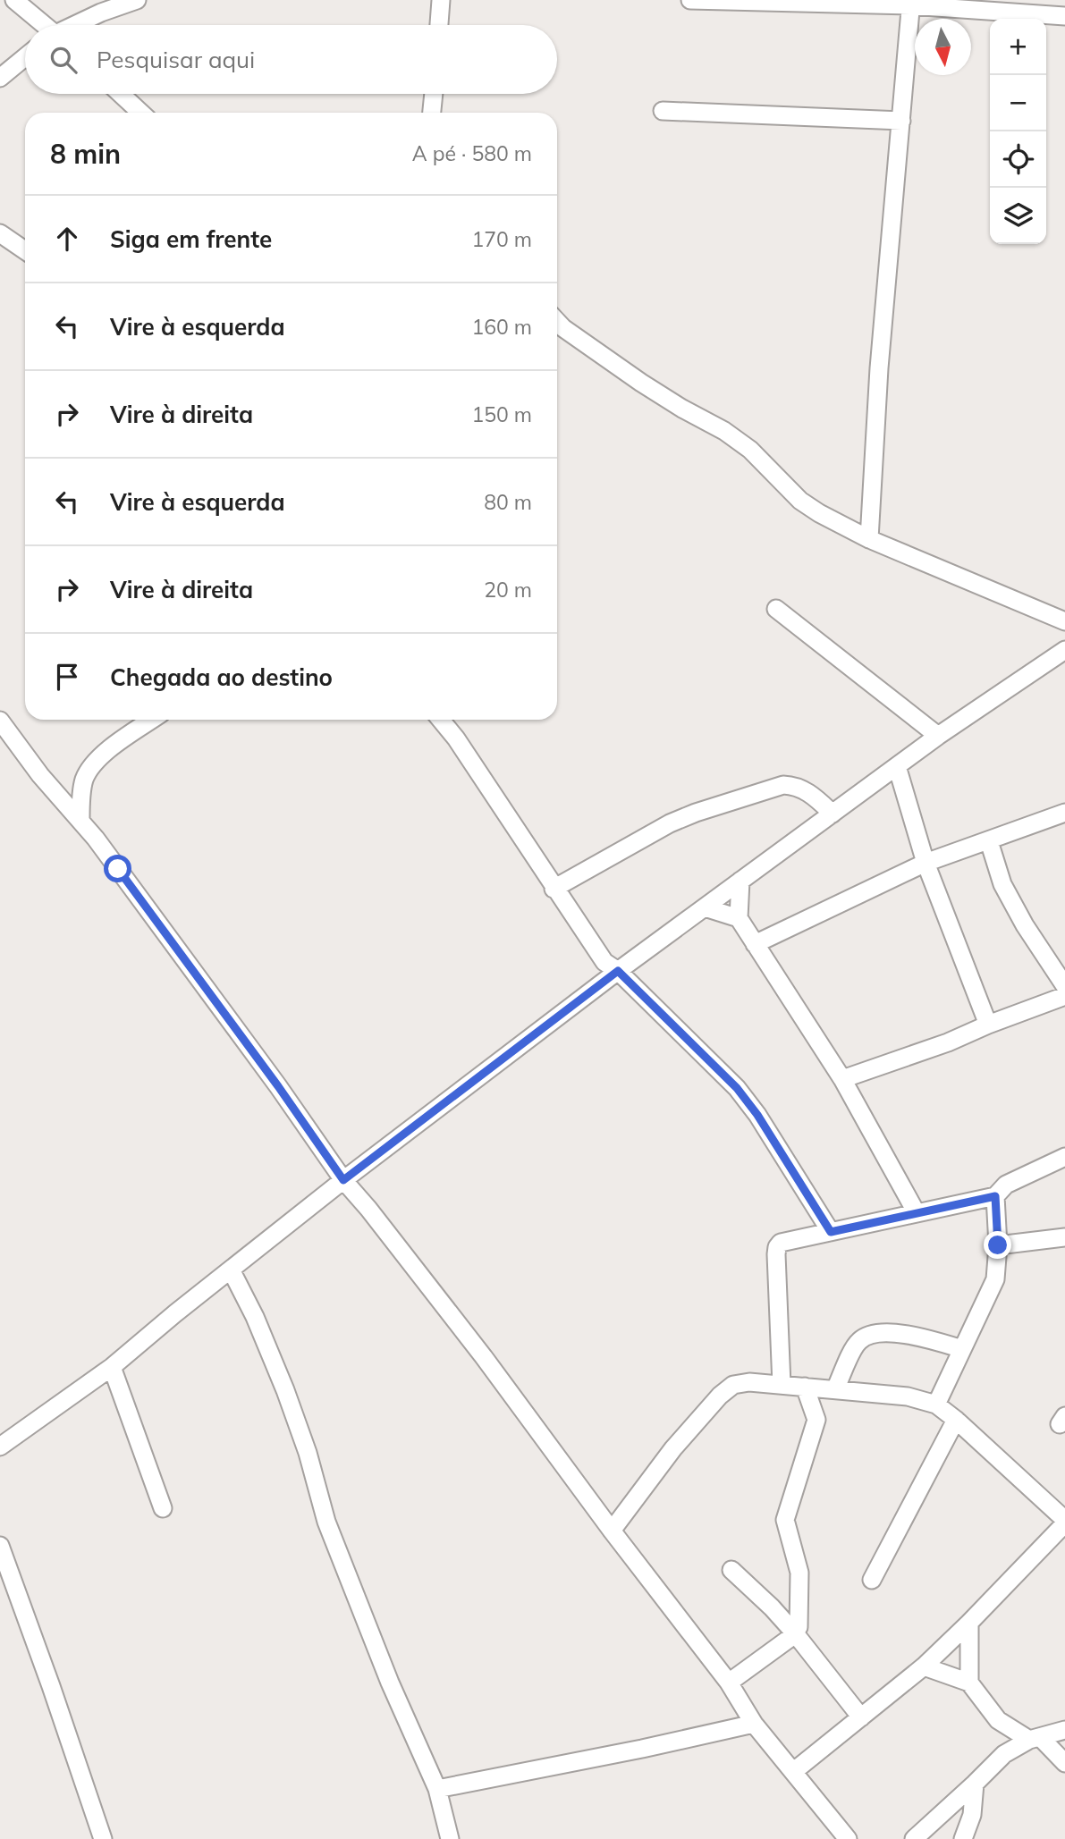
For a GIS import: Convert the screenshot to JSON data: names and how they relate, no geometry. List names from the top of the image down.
{
  "north": "bottom",
  "page": {
    "map_buttons": ["+", "−"],
    "search": "Pesquisar aqui",
    "heading": ["8 min", "A pé · 580 m"],
    "list": [
      ["Siga em frente", "170 m"],
      ["Vire à esquerda", "160 m"],
      ["Vire à direita", "150 m"],
      ["Vire à esquerda", "80 m"],
      ["Vire à direita", "20 m"],
      "Chegada ao destino"
    ]
  }
}
